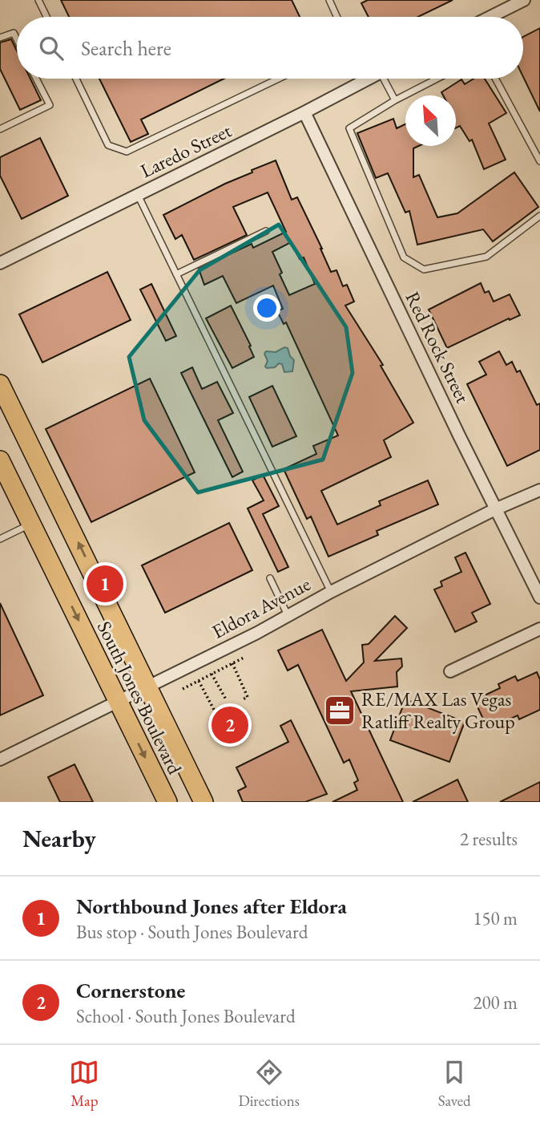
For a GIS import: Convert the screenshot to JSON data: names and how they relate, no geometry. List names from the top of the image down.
{
  "streets": {
    "main road": ["South Jones Boulevard"],
    "street": ["Laredo Street", "Red Rock Street", "Eldora Avenue"]
  },
  "crossings": [
    ["Laredo Street", "Red Rock Street"],
    ["Red Rock Street", "Eldora Avenue"],
    ["Eldora Avenue", "South Jones Boulevard"]
  ],
  "places": {
    "office": ["RE/MAX Las Vegas Ratliff Realty Group"]
  },
  "north": "top left",
  "page": {
    "search": "Search here",
    "pins": ["1", "2"],
    "heading": ["Nearby", "2 results"],
    "list": [
      {
        "mark": "1",
        "name": "Northbound Jones after Eldora",
        "note": "Bus stop · South Jones Boulevard",
        "value": "150 m"
      },
      {
        "mark": "2",
        "name": "Cornerstone",
        "note": "School · South Jones Boulevard",
        "value": "200 m"
      }
    ],
    "nav": ["Map", "Directions", "Saved"]
  }
}
